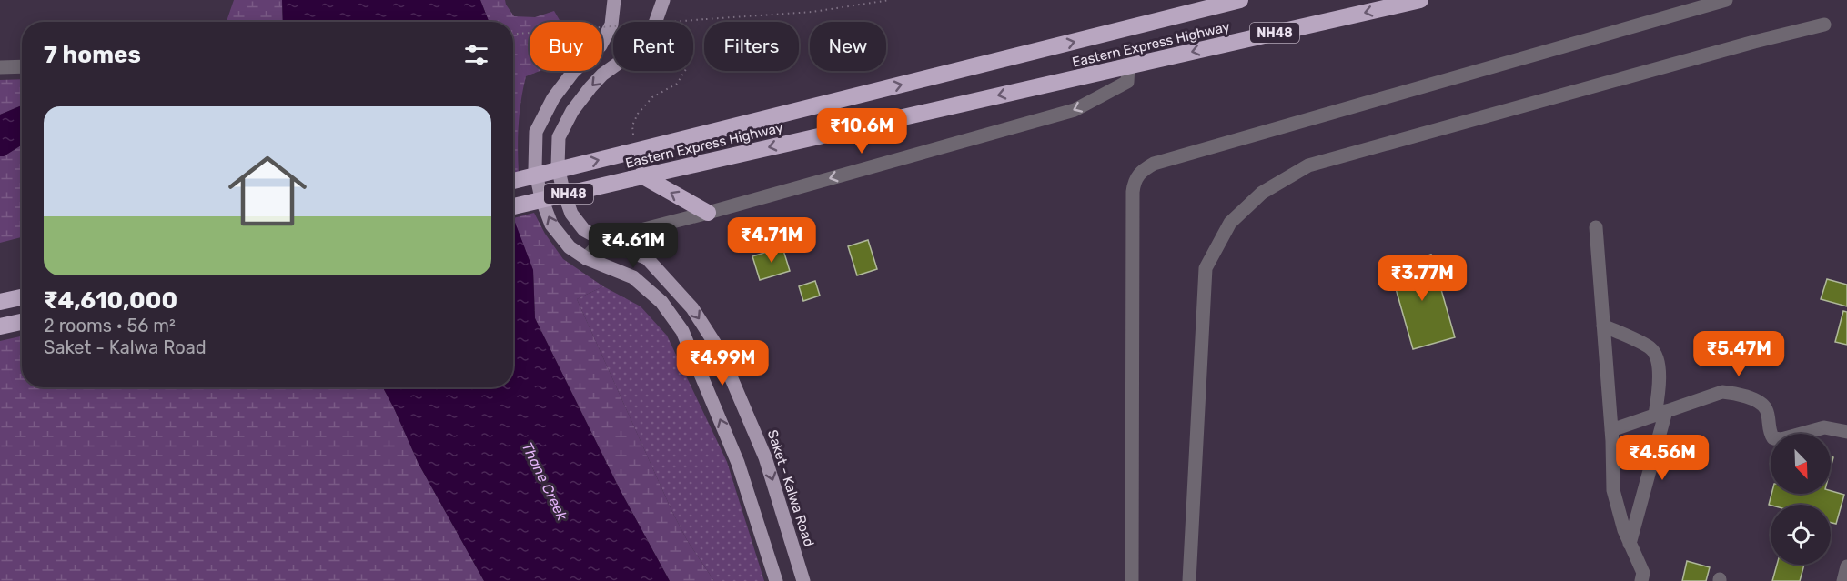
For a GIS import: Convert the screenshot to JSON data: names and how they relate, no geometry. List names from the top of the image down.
{
  "streets": {
    "highway": ["NH48", "Eastern Express Highway"],
    "main road": ["Saket - Kalwa Road"]
  },
  "water": ["Thane Creek"],
  "north": "bottom right",
  "page": {
    "chip": [
      "Buy",
      "Rent",
      "Filters",
      "New"
    ],
    "heading": "7 homes",
    "list": [
      {
        "name": "₹4,610,000",
        "note": "2 rooms · 56 m² · Saket - Kalwa Road"
      }
    ],
    "price": [
      "₹10.6M",
      "₹4.71M",
      "₹4.61M",
      "₹3.77M",
      "₹5.47M",
      "₹4.99M",
      "₹4.56M"
    ]
  }
}
